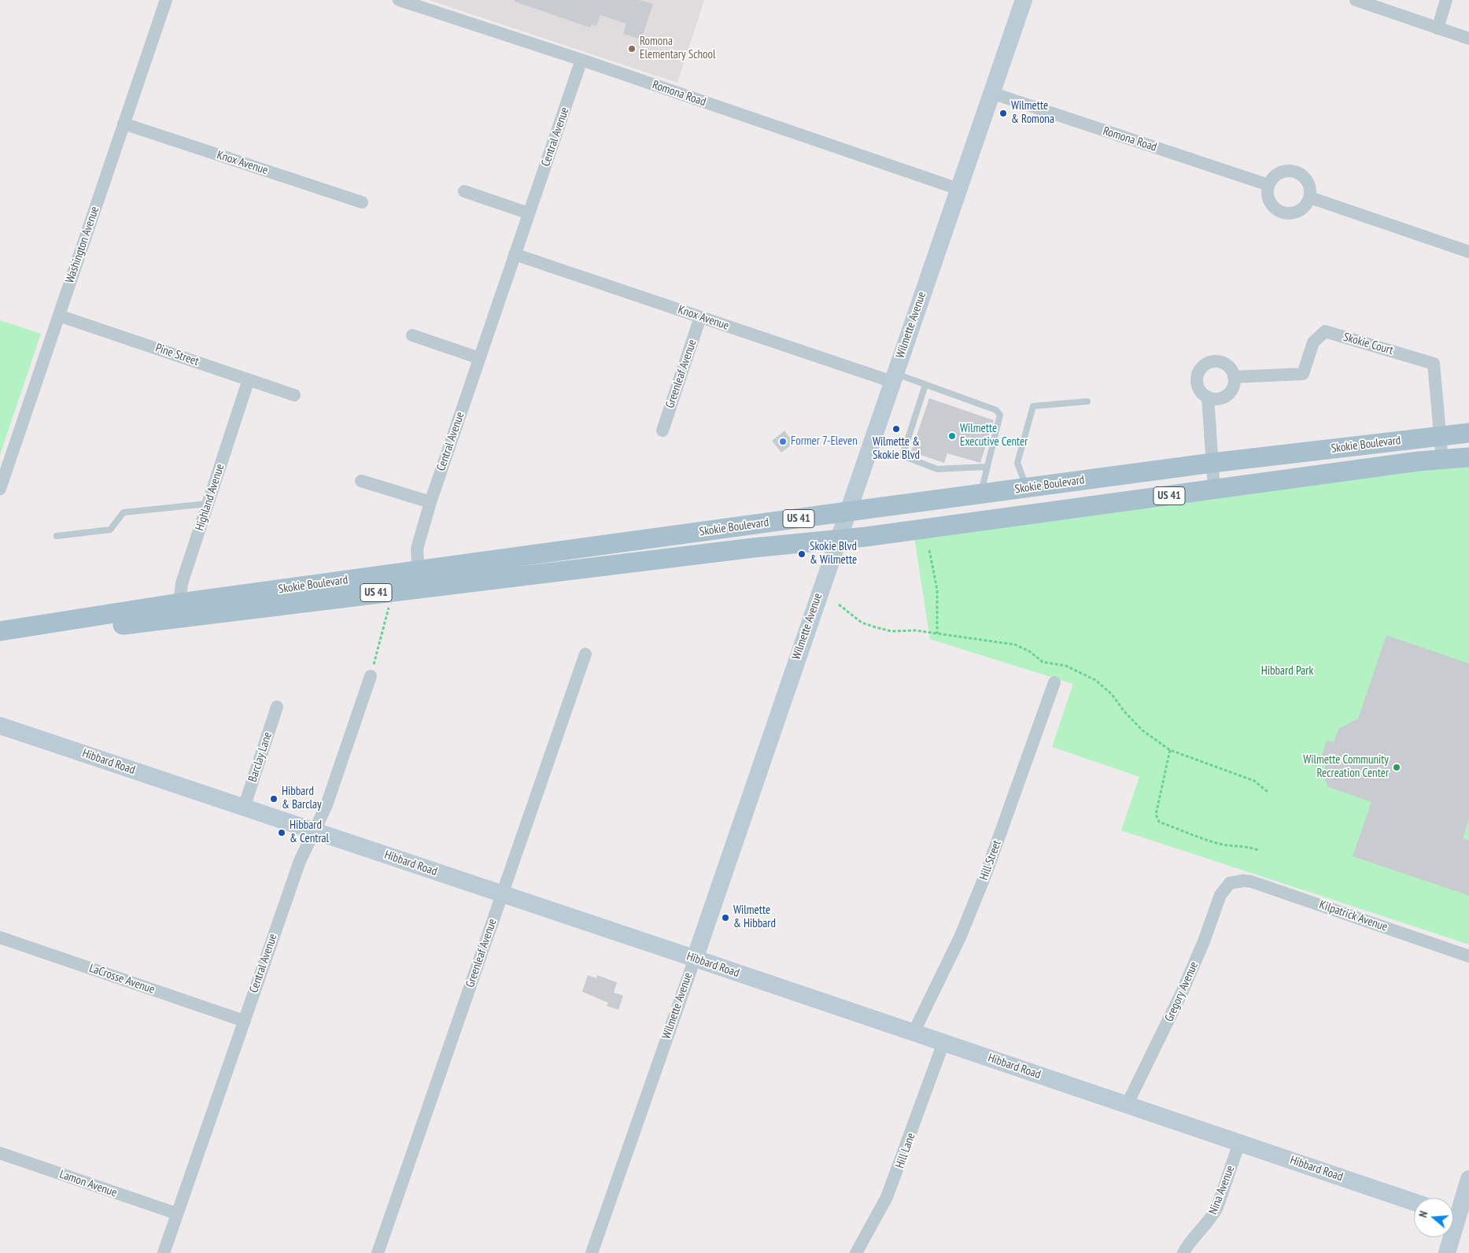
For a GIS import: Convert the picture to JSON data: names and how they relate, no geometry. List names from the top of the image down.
{
  "streets": {
    "main road": ["Skokie Boulevard", "US 41"],
    "street": [
      "Romona Road",
      "Central Avenue",
      "Knox Avenue",
      "Washington Avenue",
      "Wilmette Avenue",
      "Skokie Court",
      "Pine Street",
      "Greenleaf Avenue",
      "Highland Avenue",
      "Barclay Lane",
      "Hibbard Road",
      "Hill Street",
      "Kilpatrick Avenue",
      "LaCrosse Avenue",
      "Gregory Avenue",
      "Hill Lane",
      "Lamon Avenue",
      "Nina Avenue"
    ]
  },
  "crossings": [
    ["Romona Road", "Central Avenue"],
    ["Romona Road", "Wilmette Avenue"],
    ["Central Avenue", "Knox Avenue"],
    ["Central Avenue", "Skokie Boulevard"],
    ["Central Avenue", "Hibbard Road"],
    ["Central Avenue", "LaCrosse Avenue"],
    ["Central Avenue", "Lamon Avenue"],
    ["Knox Avenue", "Washington Avenue"],
    ["Knox Avenue", "Wilmette Avenue"],
    ["Knox Avenue", "Greenleaf Avenue"],
    ["Washington Avenue", "Pine Street"],
    ["Wilmette Avenue", "Skokie Boulevard"],
    ["Wilmette Avenue", "Hibbard Road"],
    ["Skokie Court", "Skokie Boulevard"],
    ["Pine Street", "Highland Avenue"],
    ["Greenleaf Avenue", "Hibbard Road"],
    ["Skokie Boulevard", "Highland Avenue"],
    ["Barclay Lane", "Hibbard Road"],
    ["Hibbard Road", "Hill Street"],
    ["Hibbard Road", "Gregory Avenue"],
    ["Hibbard Road", "Hill Lane"],
    ["Hibbard Road", "Nina Avenue"],
    ["Kilpatrick Avenue", "Gregory Avenue"]
  ],
  "parks": ["Hibbard Park"],
  "places": [
    "Romona Elementary School",
    "Wilmette & Romona",
    "Wilmette & Skokie Blvd",
    "Wilmette Executive Center",
    "Former 7-Eleven",
    "Skokie Blvd & Wilmette",
    "Wilmette Community Recreation Center",
    "Hibbard & Barclay",
    "Hibbard & Central",
    "Wilmette & Hibbard"
  ],
  "north": "left"
}
